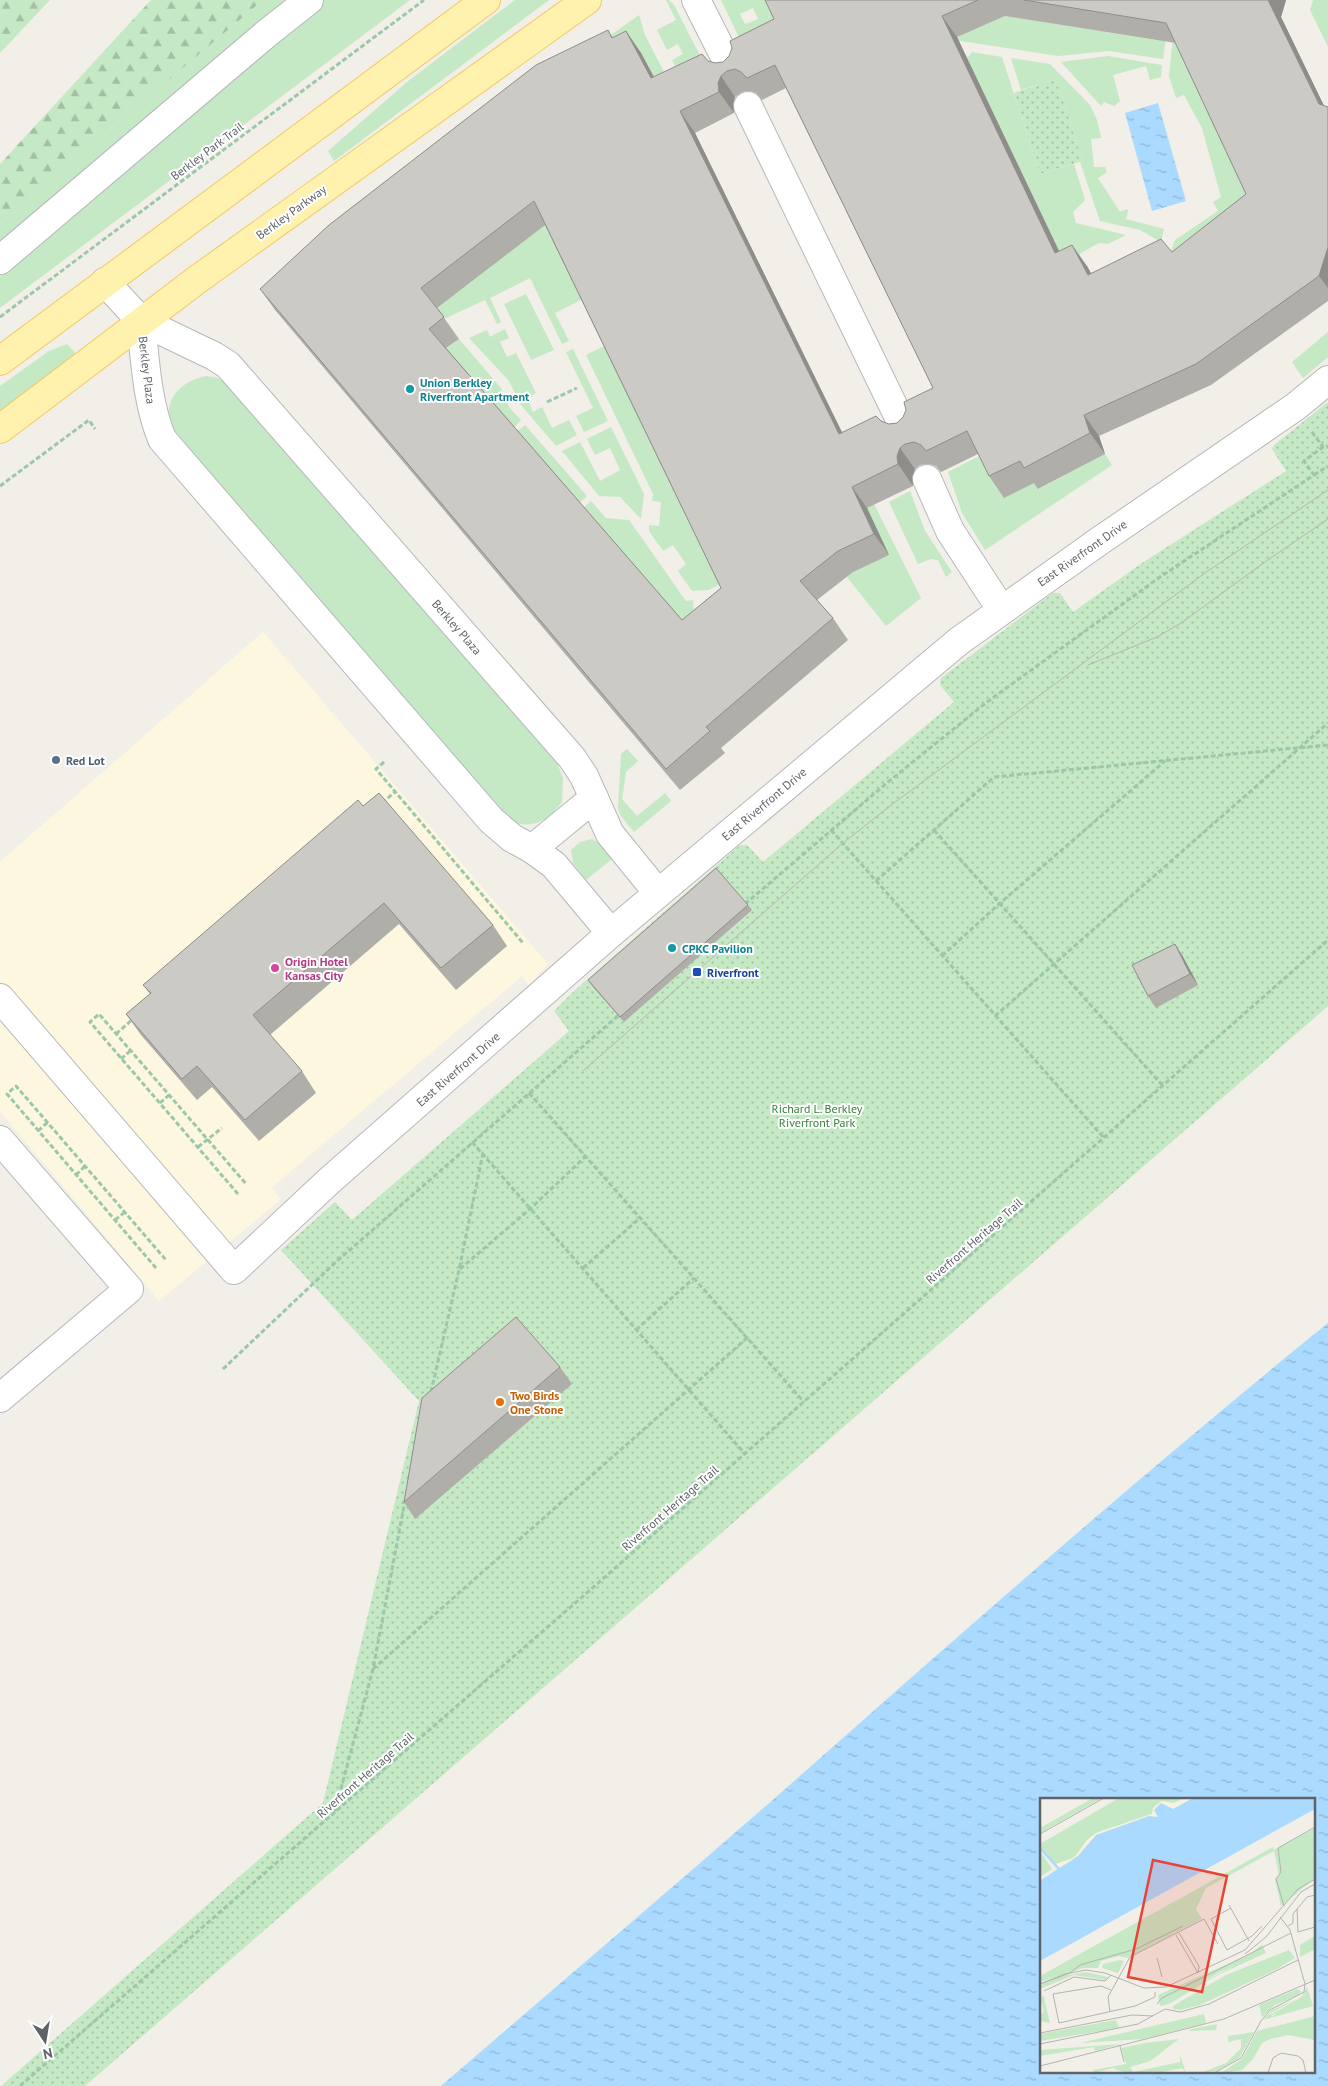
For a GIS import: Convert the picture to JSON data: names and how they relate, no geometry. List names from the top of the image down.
{
  "streets": {
    "main road": ["Berkley Parkway"],
    "street": ["Berkley Plaza", "East Riverfront Drive"],
    "path": ["Berkley Park Trail", "Riverfront Heritage Trail"]
  },
  "crossings": [
    ["Berkley Parkway", "Berkley Plaza"],
    ["Berkley Plaza", "East Riverfront Drive"]
  ],
  "parks": ["Richard L. Berkley Riverfront Park"],
  "places": {
    "other": [
      "Union Berkley Riverfront Apartment",
      "Red Lot",
      "CPKC Pavilion",
      "Origin Hotel Kansas City",
      "Two Birds One Stone"
    ],
    "transit": ["Riverfront"]
  },
  "north": "bottom"
}
